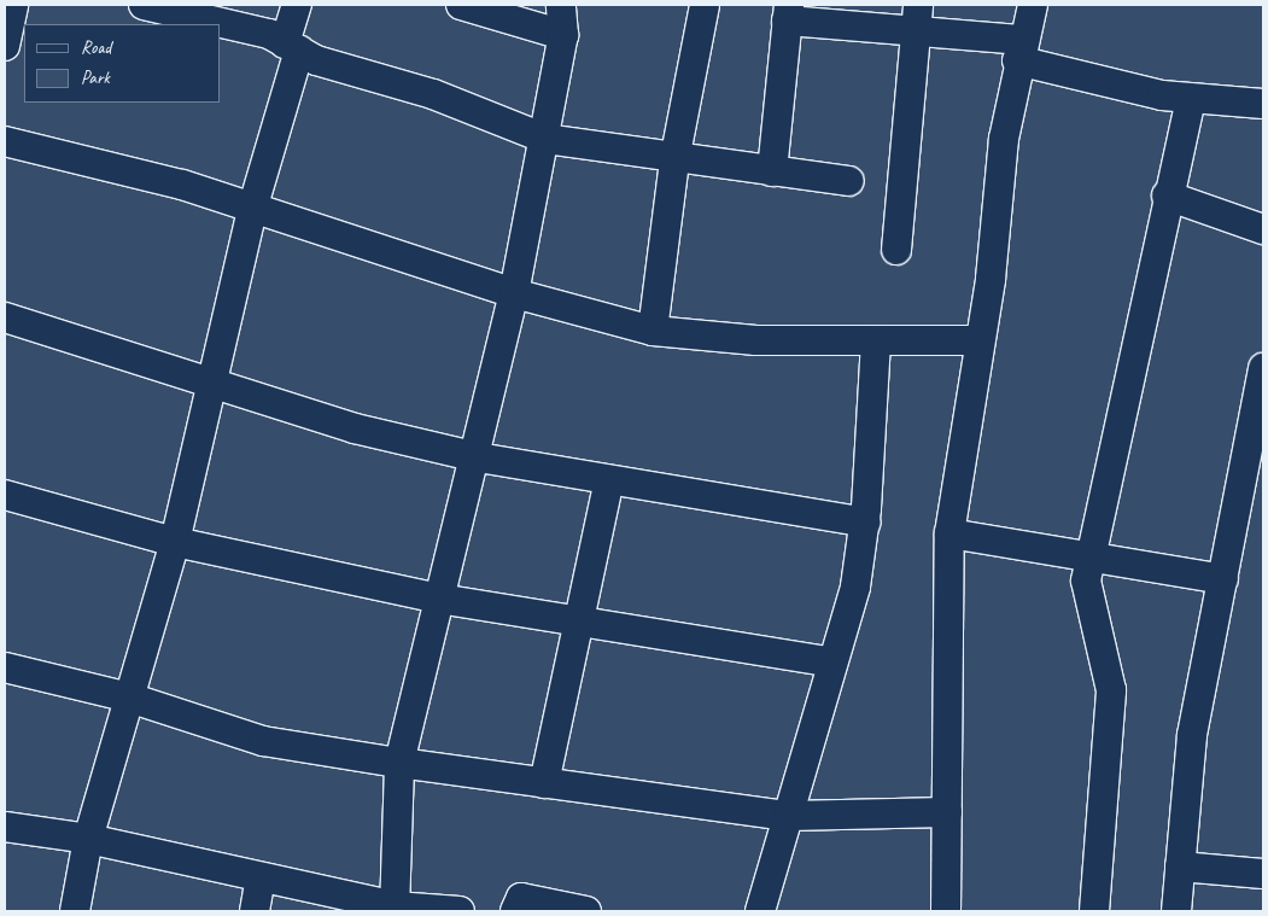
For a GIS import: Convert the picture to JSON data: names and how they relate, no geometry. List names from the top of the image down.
{
  "legend": ["Road", "Park"]
}
